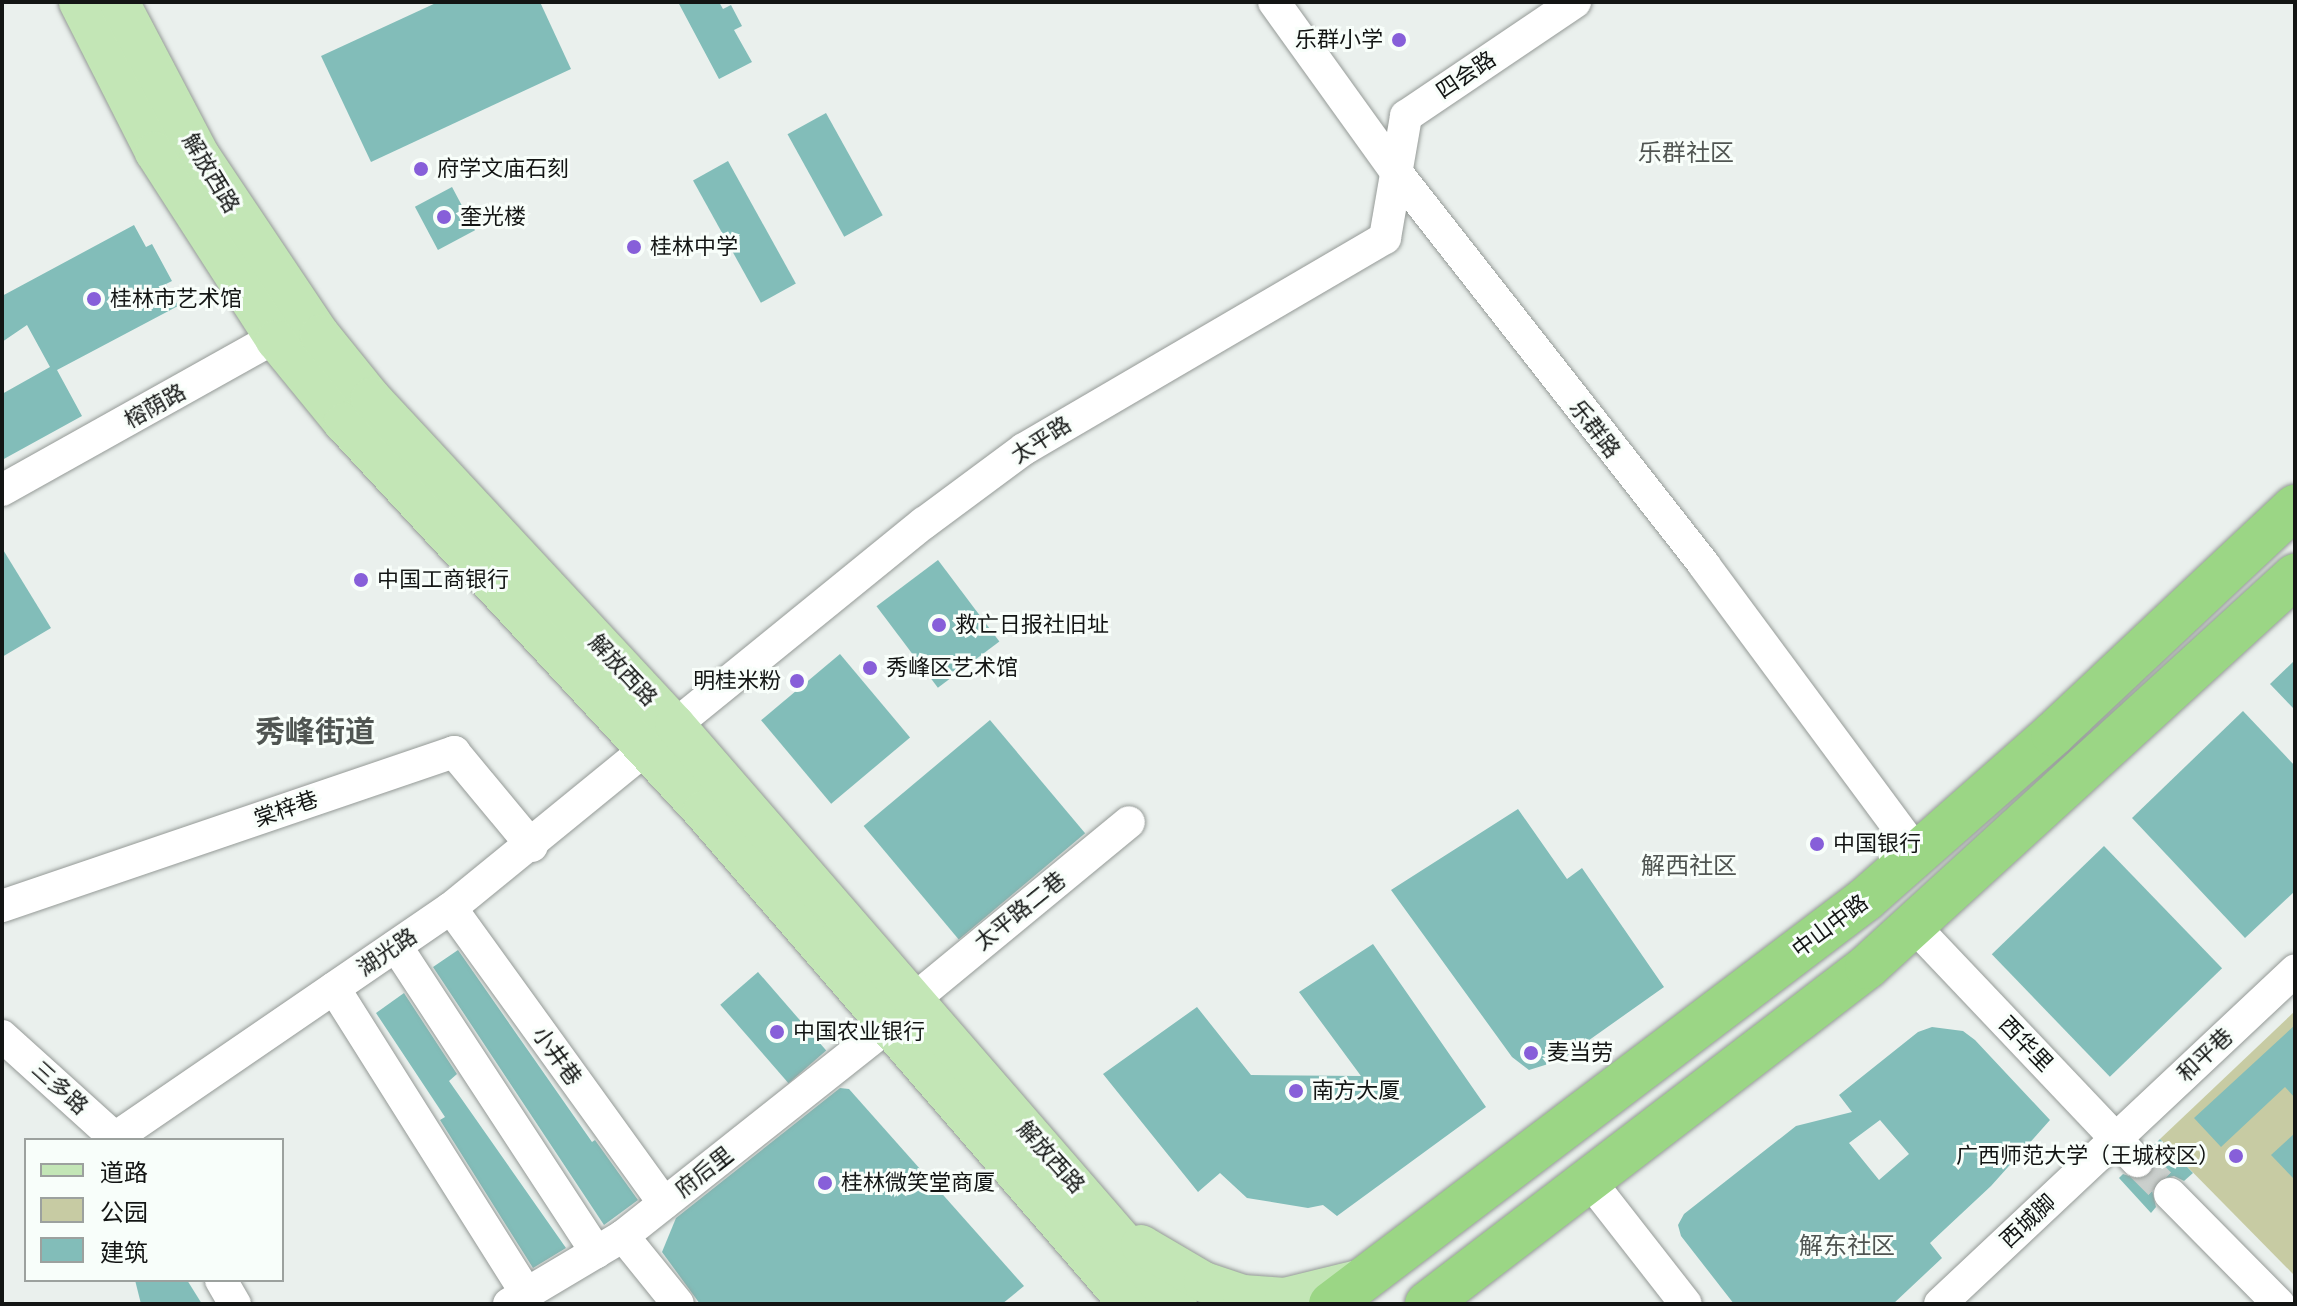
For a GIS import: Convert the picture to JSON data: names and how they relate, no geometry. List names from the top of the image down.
{
  "streets": {
    "highway": ["中山中路"],
    "main road": ["解放西路"],
    "street": [
      "四会路",
      "榕荫路",
      "乐群路",
      "太平路",
      "棠梓巷",
      "太平路二巷",
      "湖光路",
      "西华里",
      "和平巷",
      "小井巷",
      "三多路",
      "府后里",
      "西城脚"
    ]
  },
  "crossings": [
    ["四会路", "乐群路"],
    ["四会路", "太平路"],
    ["解放西路", "榕荫路"],
    ["解放西路", "太平路"],
    ["解放西路", "太平路二巷"],
    ["解放西路", "湖光路"],
    ["解放西路", "府后里"],
    ["乐群路", "太平路"],
    ["乐群路", "中山中路"],
    ["太平路", "湖光路"],
    ["棠梓巷", "湖光路"],
    ["太平路二巷", "府后里"],
    ["湖光路", "小井巷"],
    ["西华里", "和平巷"],
    ["西华里", "西城脚"],
    ["和平巷", "西城脚"],
    ["小井巷", "府后里"]
  ],
  "districts": [
    "乐群社区",
    "秀峰街道",
    "解西社区",
    "解东社区"
  ],
  "places": [
    "乐群小学",
    "府学文庙石刻",
    "奎光楼",
    "桂林中学",
    "桂林市艺术馆",
    "中国工商银行",
    "救亡日报社旧址",
    "秀峰区艺术馆",
    "明桂米粉",
    "中国银行",
    "中国农业银行",
    "麦当劳",
    "南方大厦",
    "广西师范大学（王城校区）",
    "桂林微笑堂商厦"
  ],
  "legend": ["道路", "公园", "建筑"]
}
